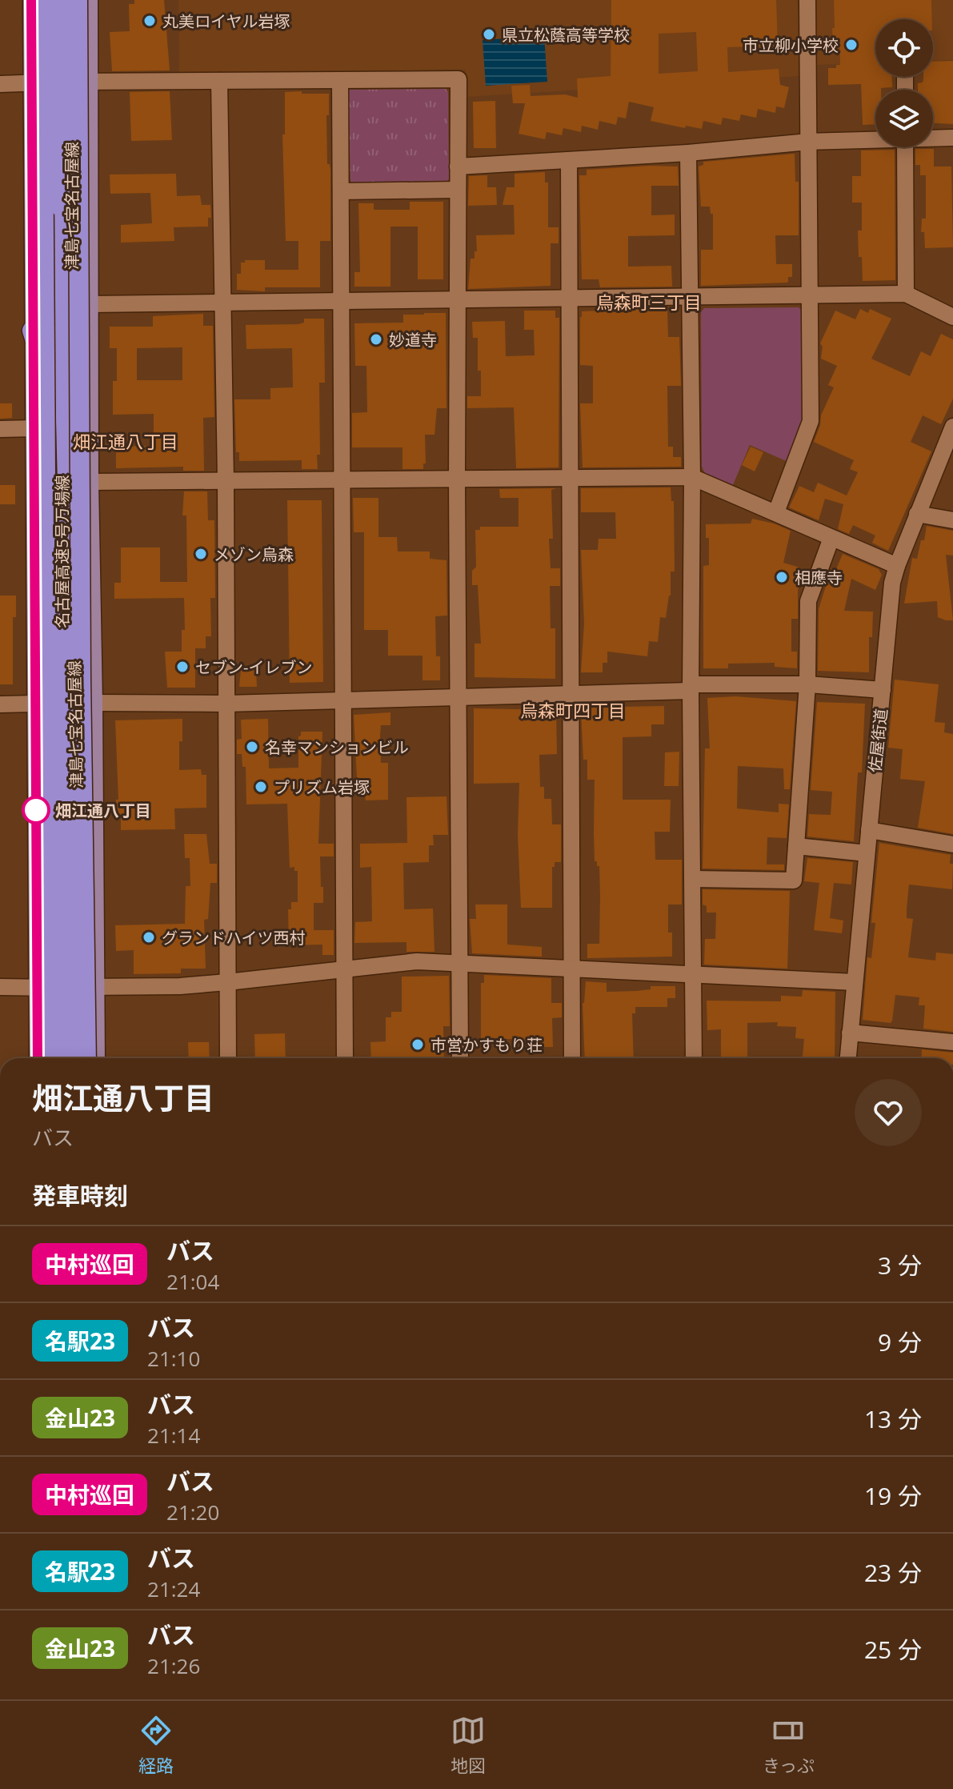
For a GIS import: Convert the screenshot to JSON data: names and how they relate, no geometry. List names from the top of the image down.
{
  "streets": {
    "highway": ["名古屋高速5号万場線"],
    "main road": ["津島七宝名古屋線"],
    "street": ["佐屋街道"]
  },
  "districts": ["烏森町三丁目", "畑江通八丁目", "烏森町四丁目"],
  "places": [
    "丸美ロイヤル岩塚",
    "県立松蔭高等学校",
    "市立柳小学校",
    "妙道寺",
    "メゾン烏森",
    "相應寺",
    "セブン-イレブン",
    "名幸マンションビル",
    "プリズム岩塚",
    "畑江通八丁目",
    "グランドハイツ西村",
    "市営かすもり荘"
  ],
  "lines": ["bus line 中村巡回"],
  "page": {
    "heading": [
      ["畑江通八丁目", "バス"],
      "発車時刻"
    ],
    "list": [
      {
        "mark": "中村巡回",
        "name": "バス",
        "note": "21:04",
        "value": "3 分"
      },
      {
        "mark": "名駅23",
        "name": "バス",
        "note": "21:10",
        "value": "9 分"
      },
      {
        "mark": "金山23",
        "name": "バス",
        "note": "21:14",
        "value": "13 分"
      },
      {
        "mark": "中村巡回",
        "name": "バス",
        "note": "21:20",
        "value": "19 分"
      },
      {
        "mark": "名駅23",
        "name": "バス",
        "note": "21:24",
        "value": "23 分"
      },
      {
        "mark": "金山23",
        "name": "バス",
        "note": "21:26",
        "value": "25 分"
      }
    ],
    "tabs": ["経路", "地図", "きっぷ"]
  }
}
